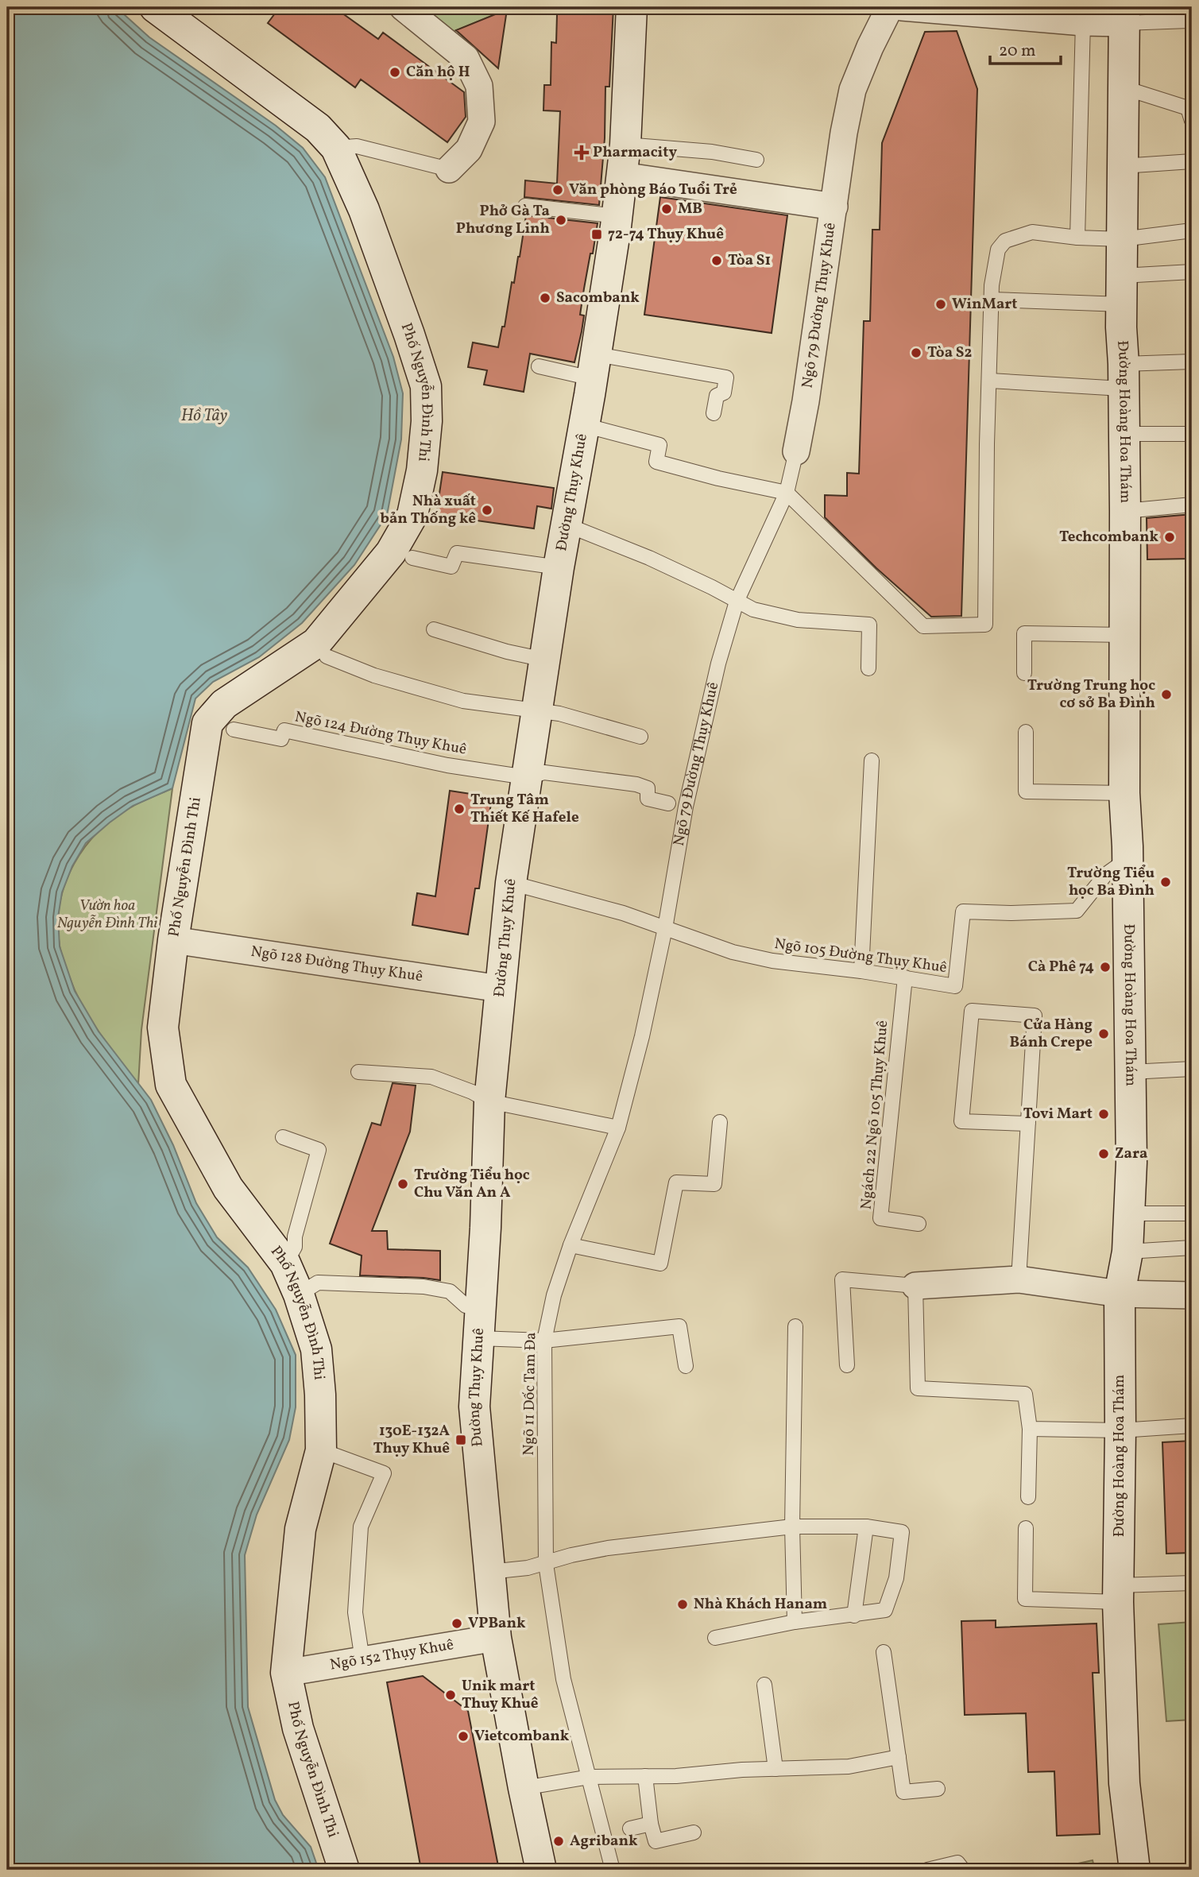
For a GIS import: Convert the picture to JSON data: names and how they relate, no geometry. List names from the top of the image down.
{
  "streets": {
    "main road": ["Phố Nguyễn Đình Thi", "Đường Hoàng Hoa Thám", "Đường Thụy Khuê"],
    "street": ["Ngõ 79 Đường Thụy Khuê", "Ngõ 128 Đường Thụy Khuê", "Ngõ 152 Thụy Khuê"],
    "lane": [
      "Ngõ 124 Đường Thụy Khuê",
      "Ngõ 105 Đường Thụy Khuê",
      "Ngách 22 Ngõ 105 Thụy Khuê",
      "Ngõ 11 Dốc Tam Đa"
    ]
  },
  "crossings": [
    ["Ngõ 79 Đường Thụy Khuê", "Ngõ 105 Đường Thụy Khuê"],
    ["Ngõ 79 Đường Thụy Khuê", "Ngõ 11 Dốc Tam Đa"],
    ["Phố Nguyễn Đình Thi", "Ngõ 128 Đường Thụy Khuê"],
    ["Phố Nguyễn Đình Thi", "Ngõ 152 Thụy Khuê"],
    ["Đường Hoàng Hoa Thám", "Ngõ 105 Đường Thụy Khuê"],
    ["Đường Thụy Khuê", "Ngõ 124 Đường Thụy Khuê"],
    ["Đường Thụy Khuê", "Ngõ 105 Đường Thụy Khuê"],
    ["Đường Thụy Khuê", "Ngõ 128 Đường Thụy Khuê"],
    ["Đường Thụy Khuê", "Ngõ 152 Thụy Khuê"],
    ["Ngõ 105 Đường Thụy Khuê", "Ngách 22 Ngõ 105 Thụy Khuê"],
    ["Ngõ 105 Đường Thụy Khuê", "Ngõ 11 Dốc Tam Đa"]
  ],
  "water": ["Hồ Tây"],
  "parks": ["Vườn hoa Nguyễn Đình Thi"],
  "places": {
    "other": [
      "Căn hộ H",
      "Văn phòng Báo Tuổi Trẻ",
      "MB",
      "Phở Gà Ta Phương Linh",
      "Tòa S1",
      "Sacombank",
      "WinMart",
      "Tòa S2",
      "Nhà xuất bản Thống kê",
      "Techcombank",
      "Trường Trung học cơ sở Ba Đình",
      "Trung Tâm Thiết Kế Hafele",
      "Trường Tiểu học Ba Đình",
      "Cà Phê 74",
      "Cửa Hàng Bánh Crepe",
      "Tovi Mart",
      "Zara",
      "Trường Tiểu học Chu Văn An A",
      "Nhà Khách Hanam",
      "VPBank",
      "Unik mart Thuỵ Khuê",
      "Vietcombank",
      "Agribank"
    ],
    "health": ["Pharmacity"],
    "transit": ["72-74 Thụy Khuê", "130E-132A Thụy Khuê"]
  },
  "scale_bar": "20 m"
}
